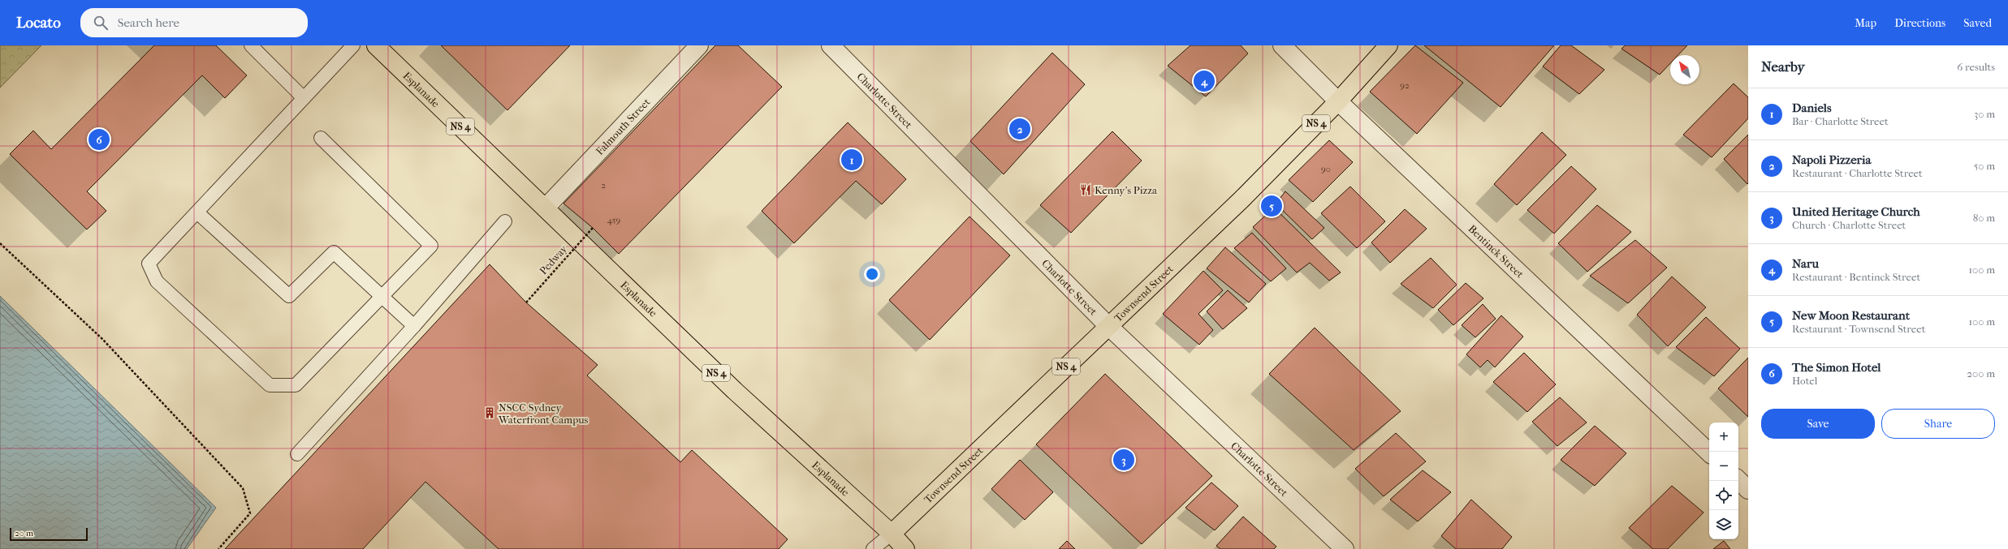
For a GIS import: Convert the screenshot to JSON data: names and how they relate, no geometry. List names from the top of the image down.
{
  "streets": {
    "main road": ["Esplanade", "NS 4", "Townsend Street"],
    "street": ["Charlotte Street", "Falmouth Street", "Bentinck Street"],
    "path": ["Pedway"]
  },
  "crossings": [
    ["Esplanade", "Falmouth Street"],
    ["Esplanade", "Townsend Street"],
    ["Charlotte Street", "Townsend Street"],
    ["Bentinck Street", "Townsend Street"]
  ],
  "places": {
    "restaurant": ["Kenny's Pizza"],
    "building": ["NSCC Sydney Waterfront Campus"]
  },
  "house_numbers": [
    "92",
    "90",
    "2",
    "459"
  ],
  "scale_bar": "20 m",
  "north": "top left",
  "page": {
    "header": "Locato",
    "search": "Search here",
    "nav": ["Map", "Directions", "Saved"],
    "heading": ["Nearby", "6 results"],
    "pins": [
      "4",
      "2",
      "6",
      "1",
      "5",
      "3"
    ],
    "list": [
      {
        "mark": "1",
        "name": "Daniels",
        "note": "Bar · Charlotte Street",
        "value": "30 m"
      },
      {
        "mark": "2",
        "name": "Napoli Pizzeria",
        "note": "Restaurant · Charlotte Street",
        "value": "50 m"
      },
      {
        "mark": "3",
        "name": "United Heritage Church",
        "note": "Church · Charlotte Street",
        "value": "80 m"
      },
      {
        "mark": "4",
        "name": "Naru",
        "note": "Restaurant · Bentinck Street",
        "value": "100 m"
      },
      {
        "mark": "5",
        "name": "New Moon Restaurant",
        "note": "Restaurant · Townsend Street",
        "value": "100 m"
      },
      {
        "mark": "6",
        "name": "The Simon Hotel",
        "note": "Hotel",
        "value": "200 m"
      }
    ],
    "buttons": ["Save", "Share"],
    "map_buttons": ["+", "−"],
    "scale": "20 m"
  }
}
